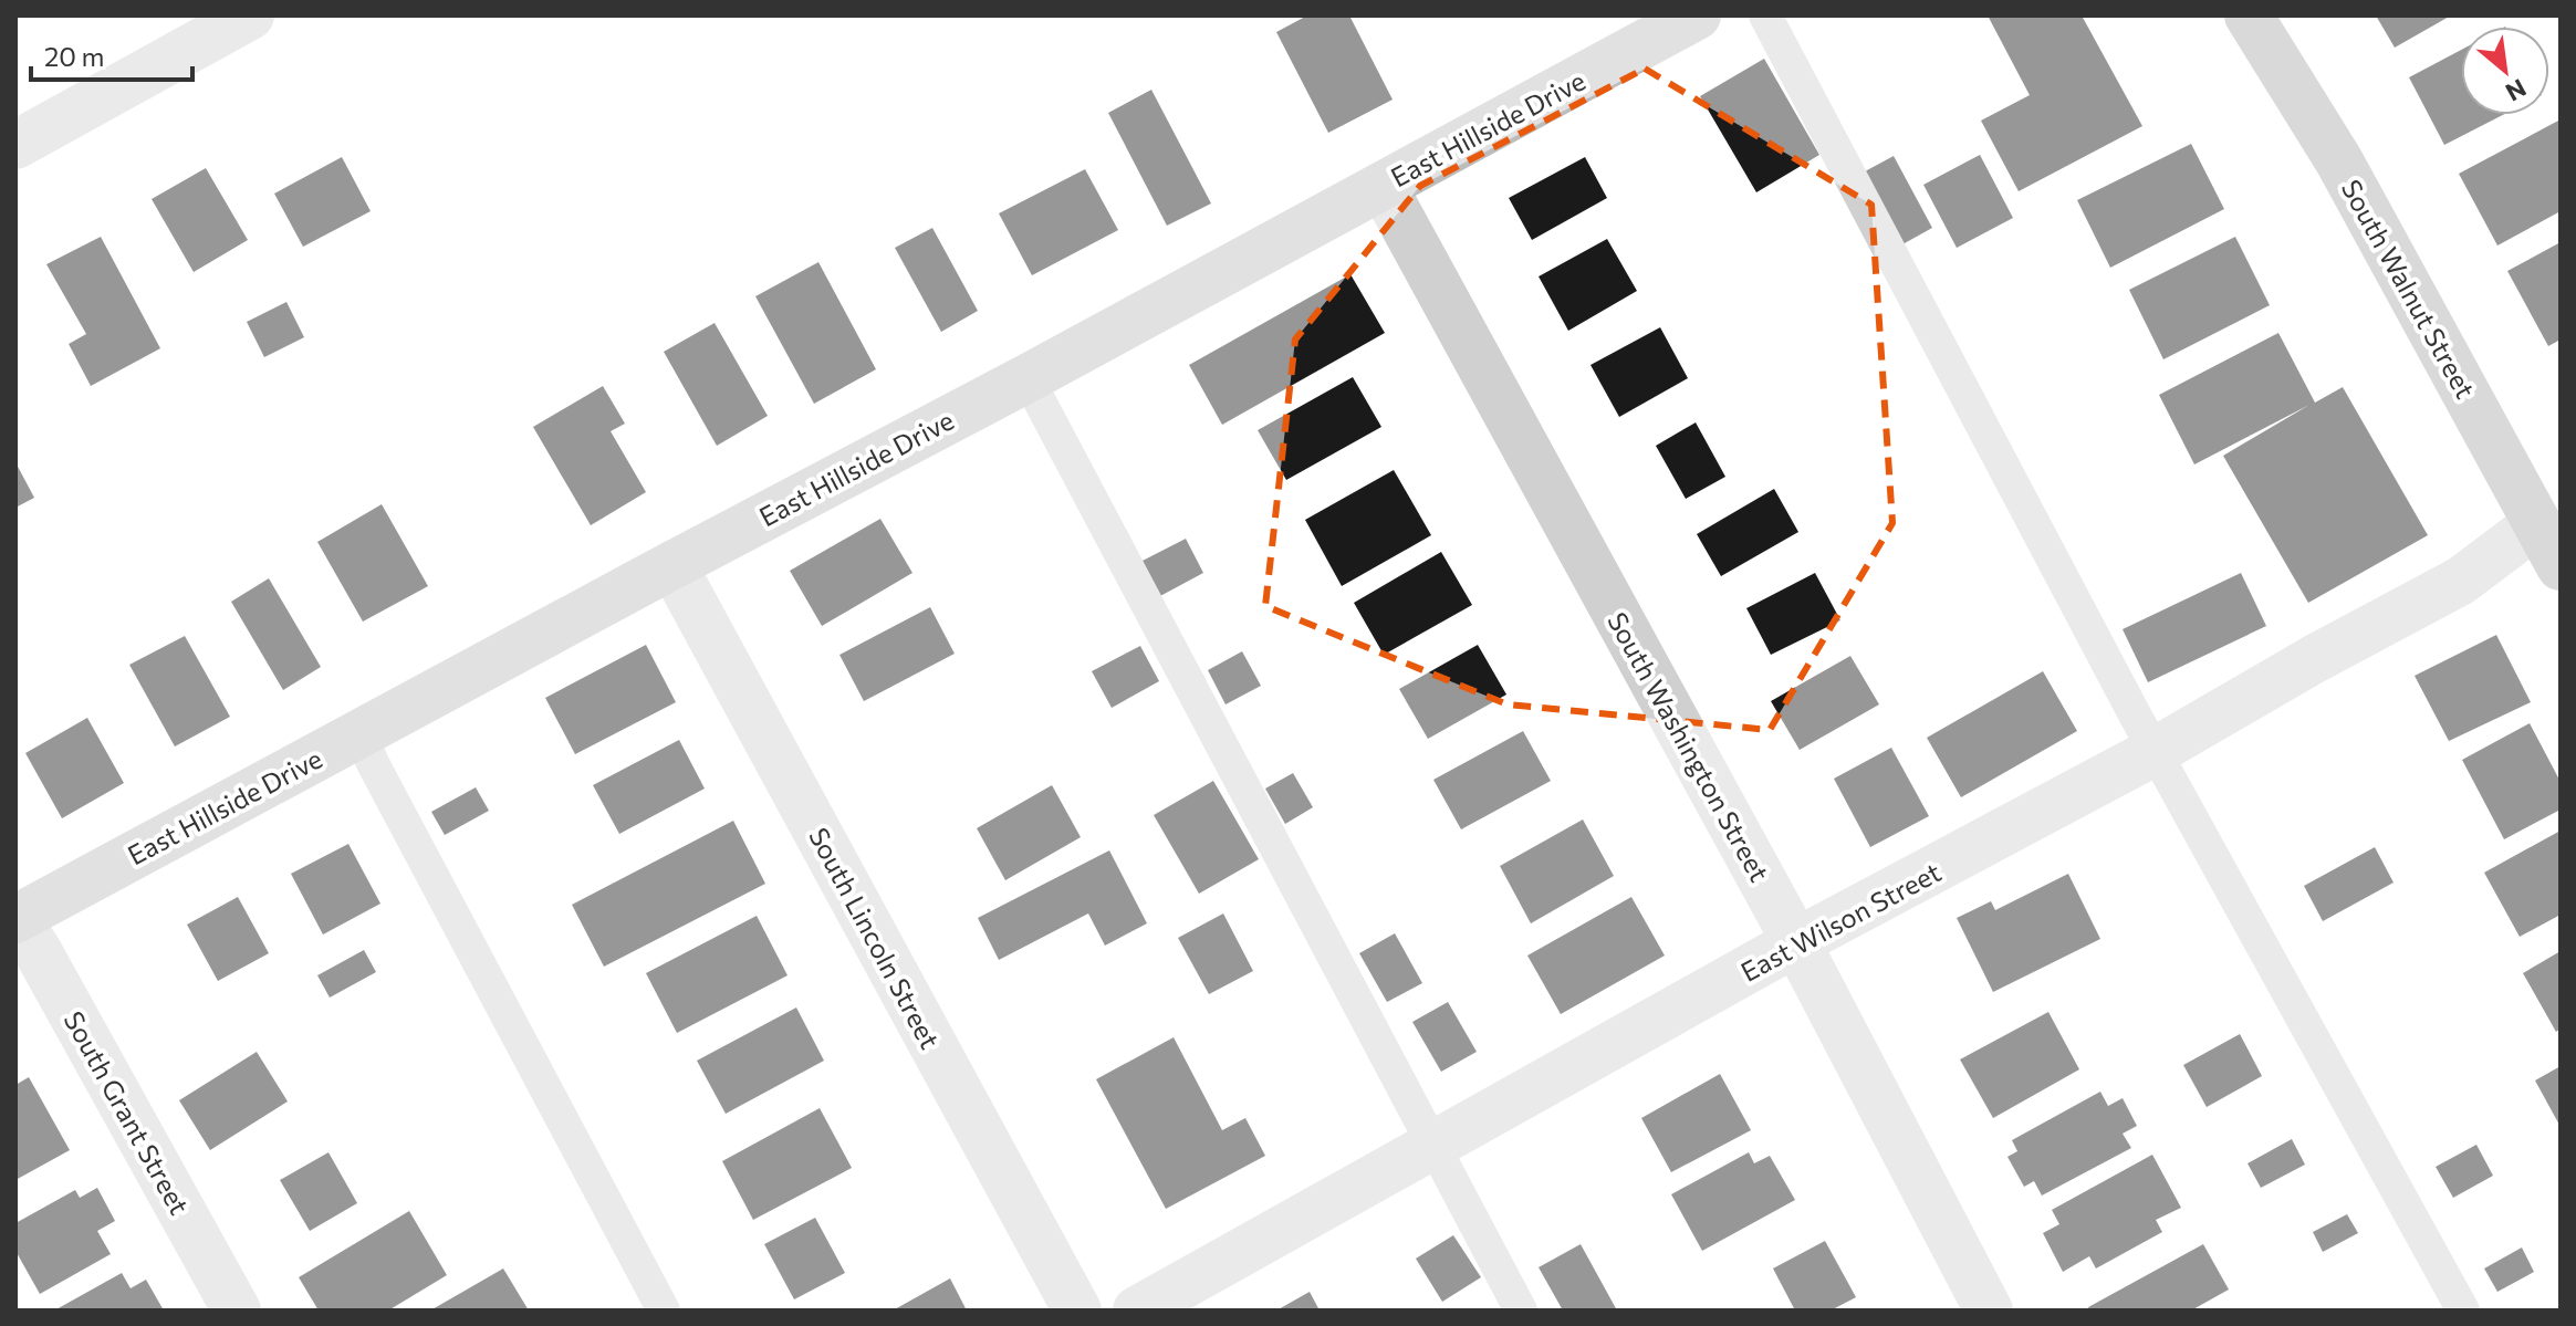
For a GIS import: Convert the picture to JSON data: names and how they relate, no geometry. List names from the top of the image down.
{
  "streets": {
    "main road": ["East Hillside Drive", "South Walnut Street"],
    "street": [
      "South Washington Street",
      "East Wilson Street",
      "South Lincoln Street",
      "South Grant Street"
    ]
  },
  "crossings": [
    ["East Hillside Drive", "South Washington Street"],
    ["East Hillside Drive", "South Lincoln Street"],
    ["East Hillside Drive", "South Grant Street"],
    ["South Walnut Street", "East Wilson Street"],
    ["South Washington Street", "East Wilson Street"]
  ],
  "scale_bar": "20 m",
  "north": "bottom right"
}
